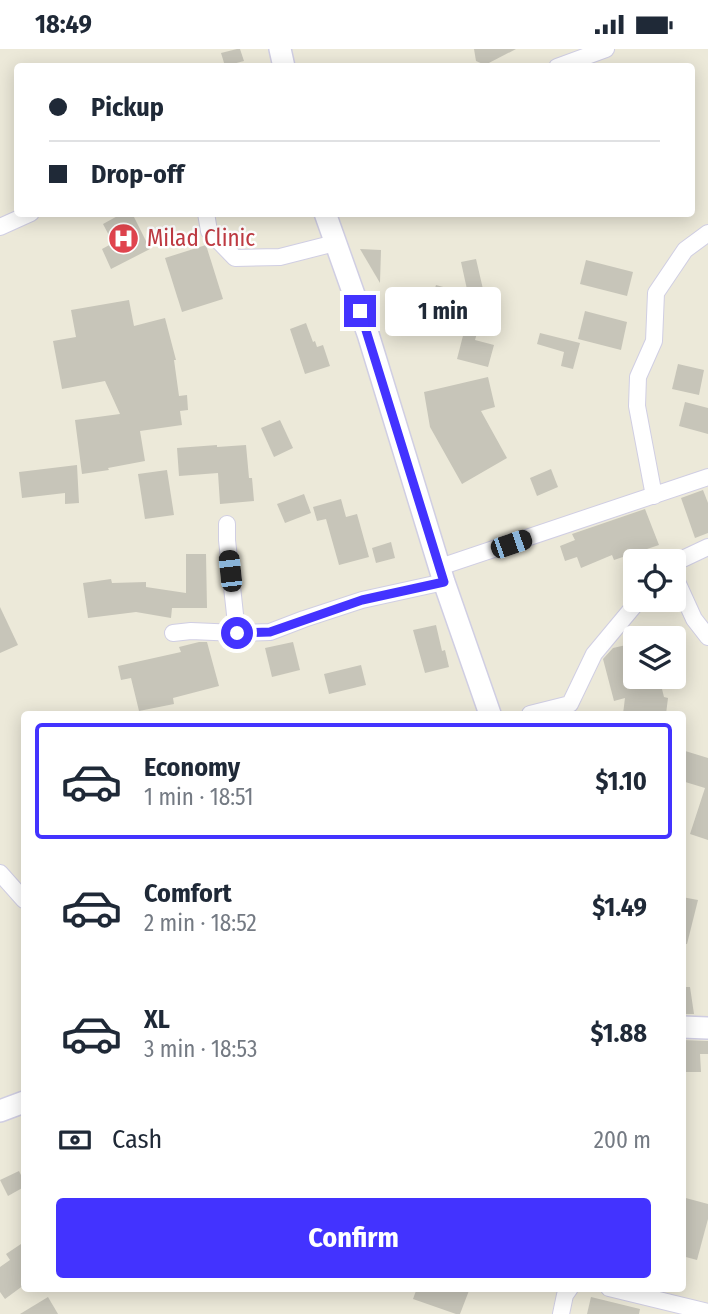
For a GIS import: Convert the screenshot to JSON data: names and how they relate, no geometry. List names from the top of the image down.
{
  "places": {
    "hospital": ["Milad Clinic"]
  },
  "page": {
    "status": "18:49",
    "banner": ["Pickup", "Drop-off"],
    "bubble": "1 min",
    "list": [
      {
        "name": "Economy",
        "note": "1 min · 18:51",
        "value": "$1.10"
      },
      {
        "name": "Comfort",
        "note": "2 min · 18:52",
        "value": "$1.49"
      },
      {
        "name": "XL",
        "note": "3 min · 18:53",
        "value": "$1.88"
      }
    ],
    "pay": ["Cash", "200 m"],
    "buttons": "Confirm"
  }
}
